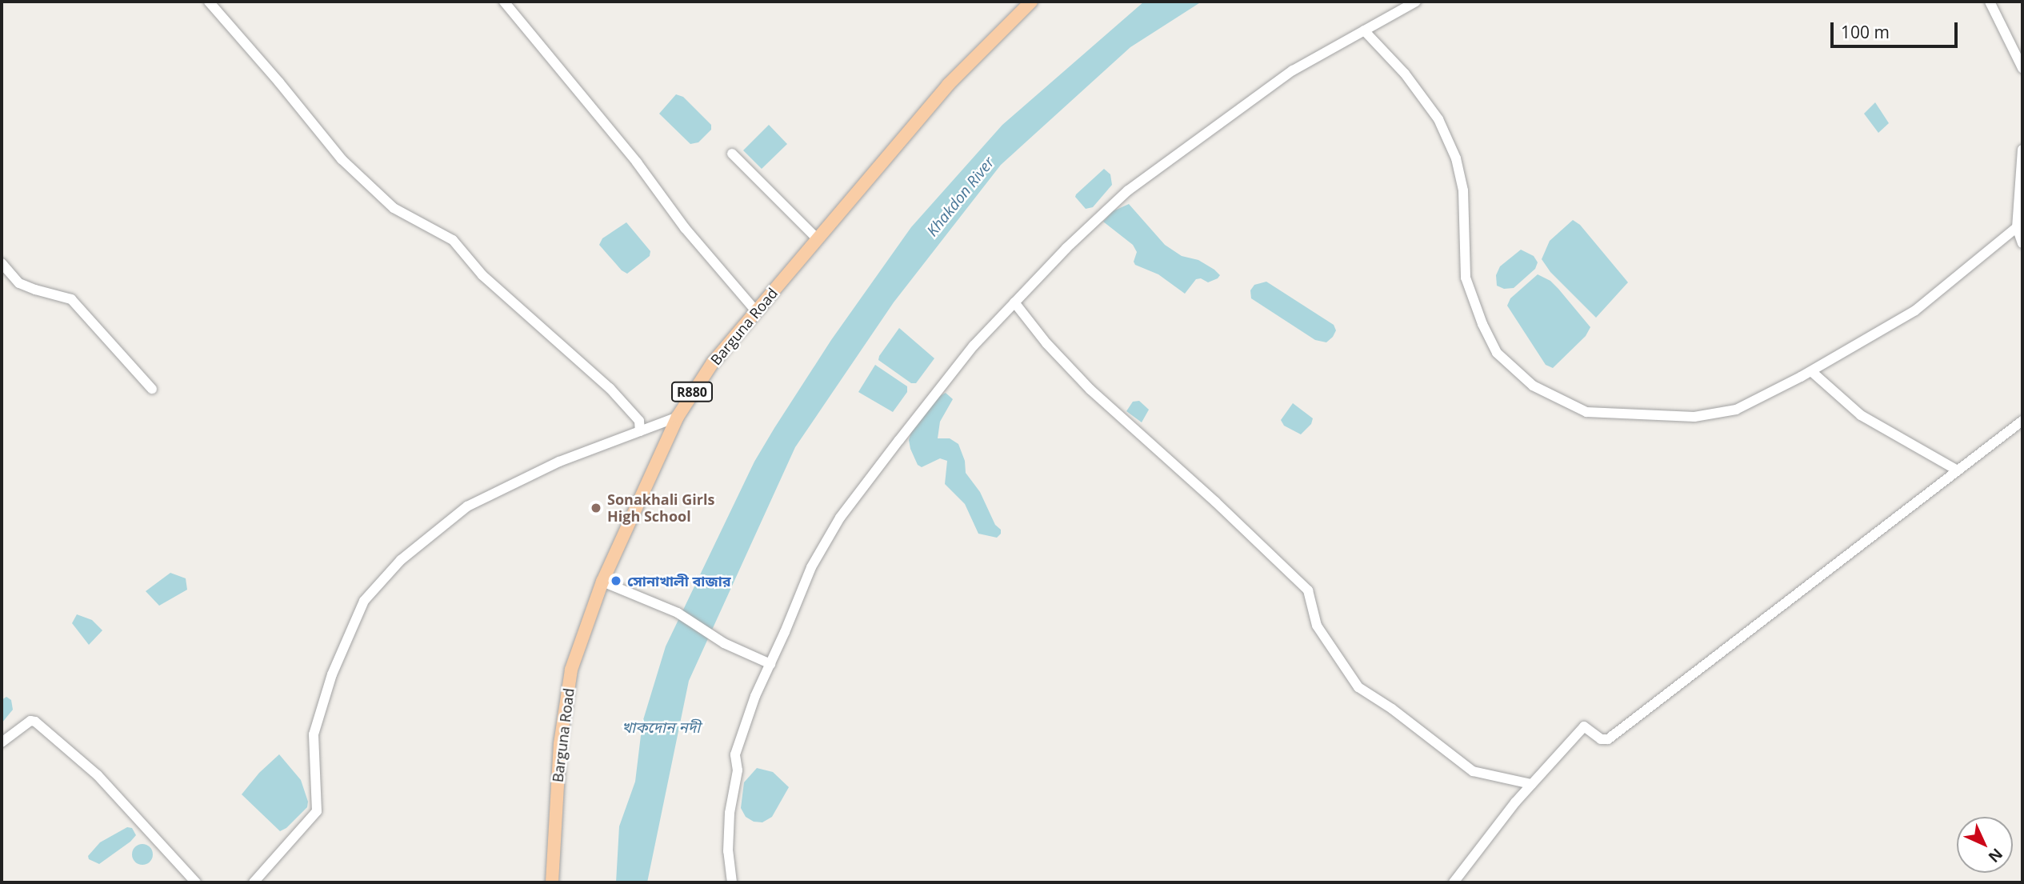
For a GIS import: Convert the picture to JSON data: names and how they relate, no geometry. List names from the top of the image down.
{
  "streets": {
    "main road": ["Barguna Road", "R880"]
  },
  "water": ["Khakdon River", "খাকদোন নদী"],
  "places": ["Sonakhali Girls High School", "সোনাখালী বাজার"],
  "scale_bar": "100 m",
  "north": "bottom right"
}
